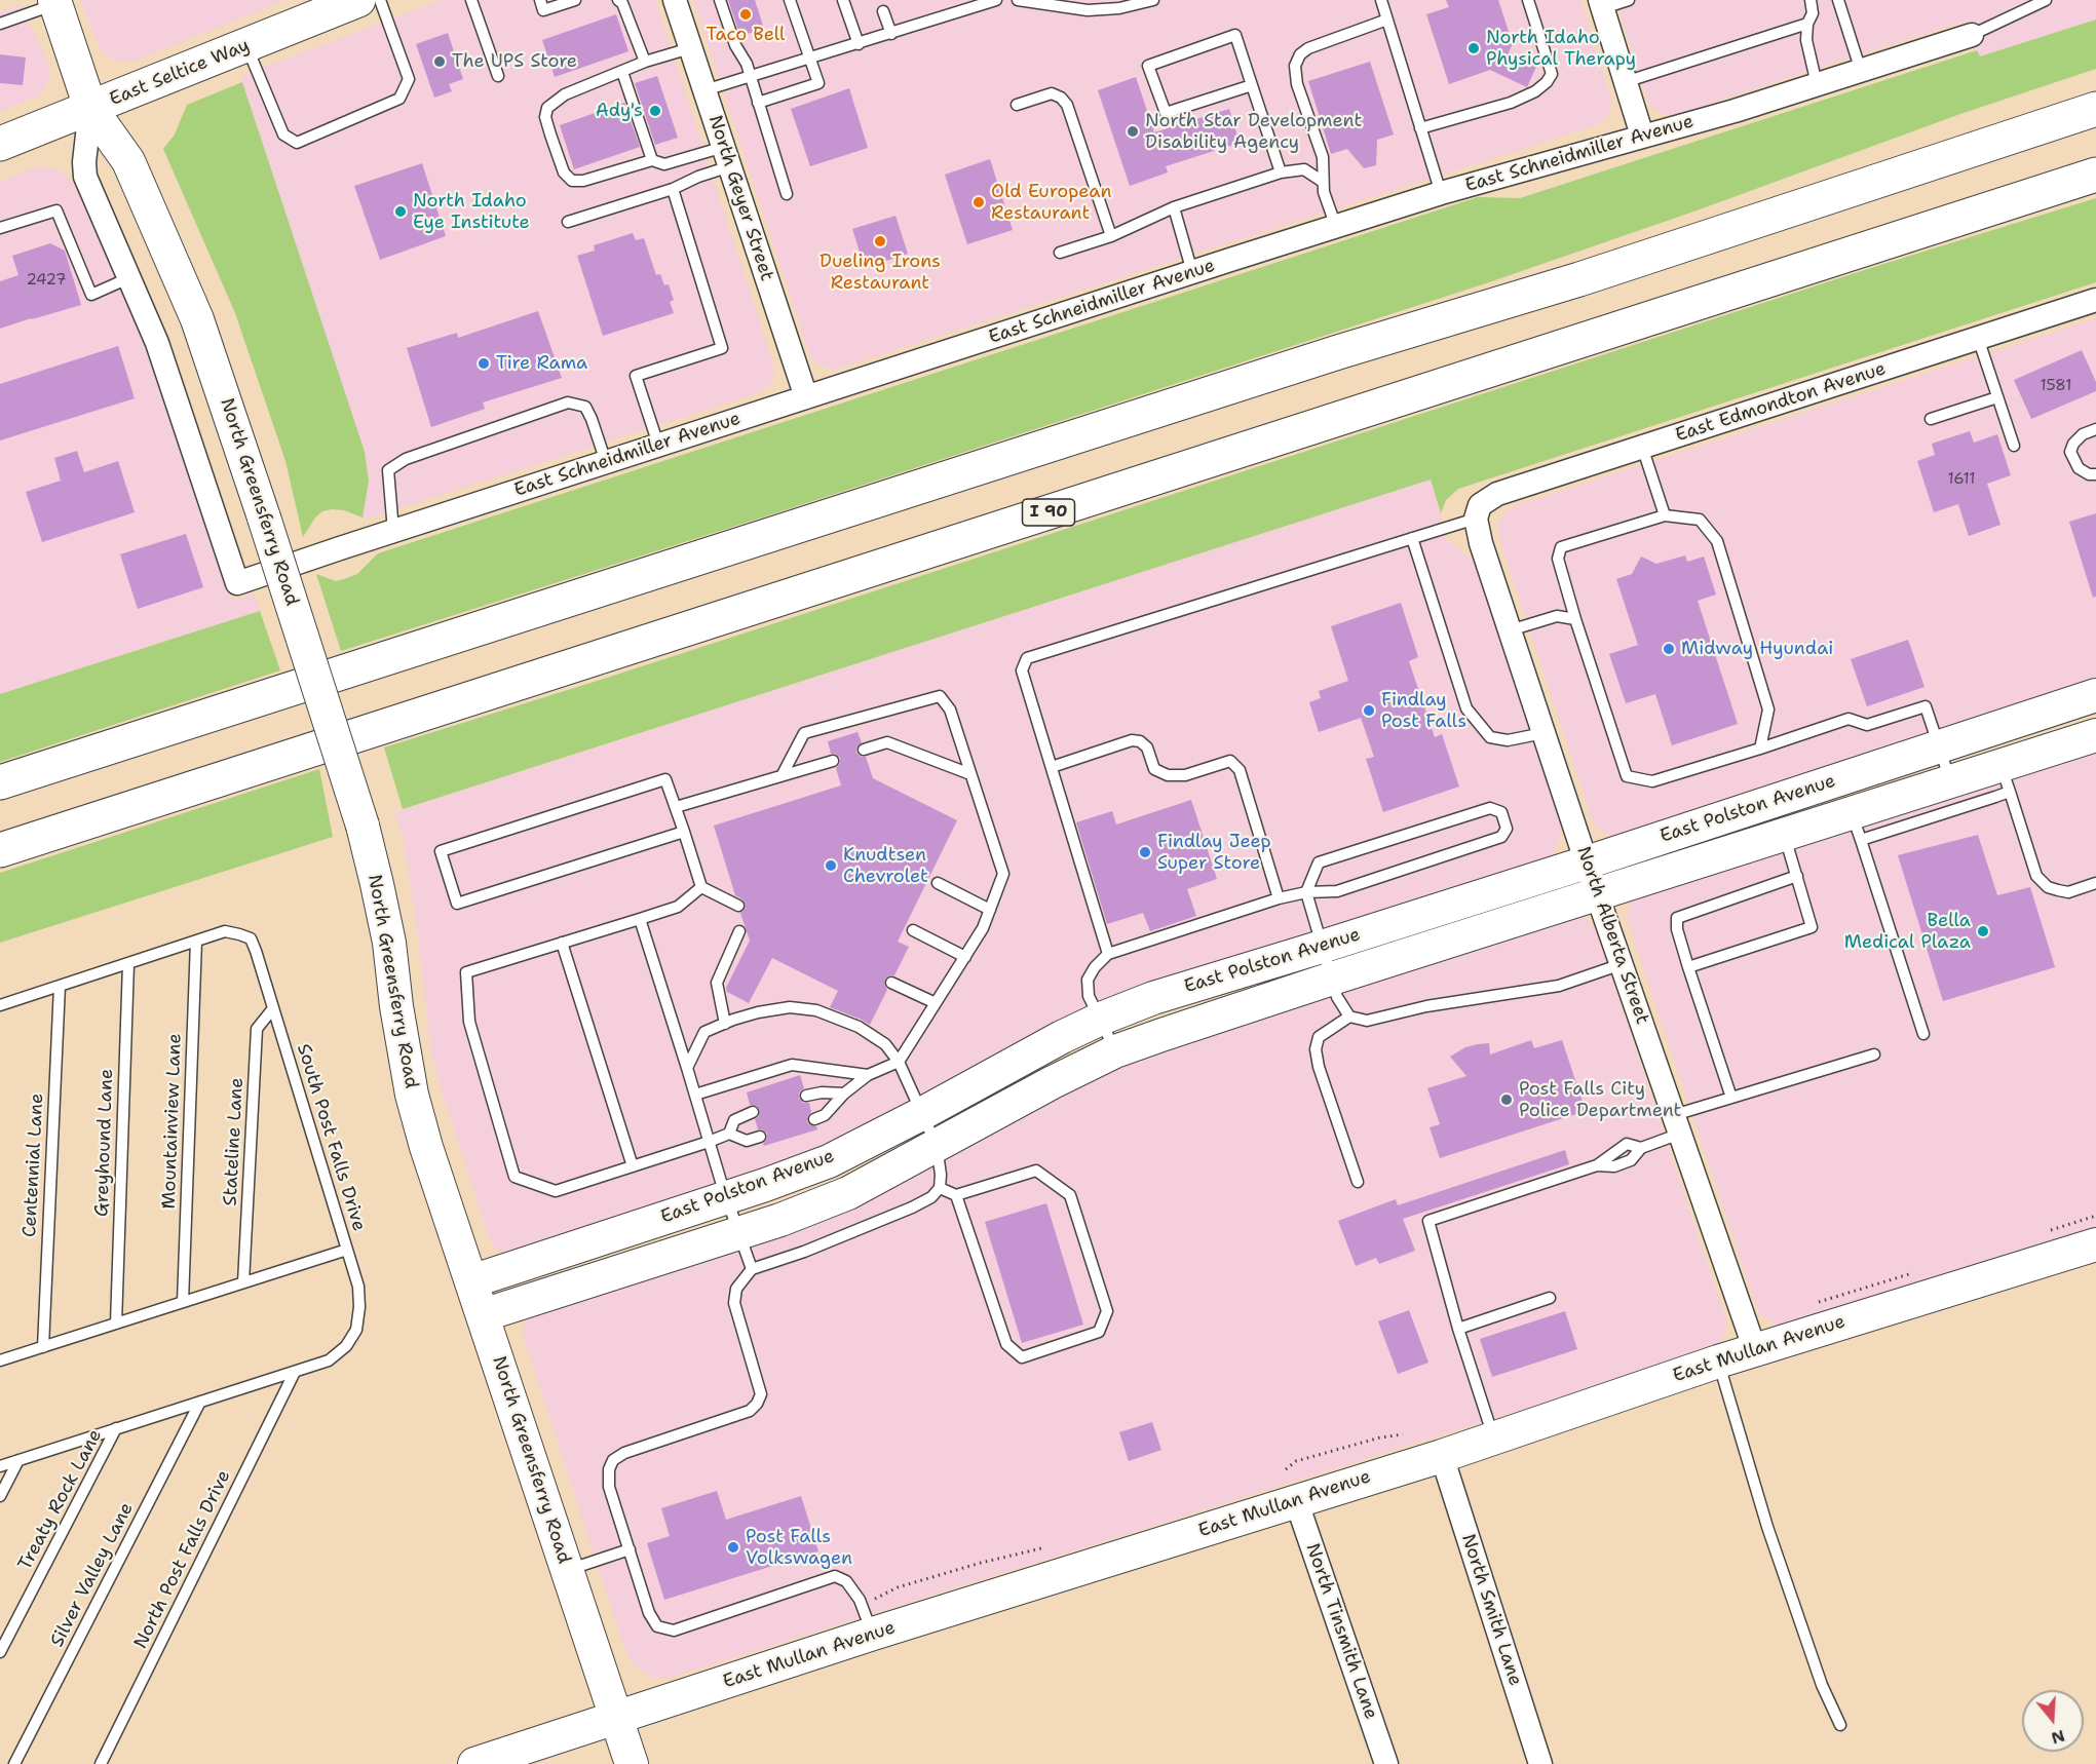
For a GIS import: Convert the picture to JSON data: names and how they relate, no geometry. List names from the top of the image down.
{
  "streets": {
    "main road": ["East Seltice Way", "I 90"],
    "street": [
      "East Schneidmiller Avenue",
      "North Geyer Street",
      "East Edmondton Avenue",
      "North Greensferry Road",
      "East Polston Avenue",
      "North Alberta Street",
      "East Mullan Avenue",
      "North Smith Lane",
      "North Tinsmith Lane"
    ],
    "lane": [
      "Mountainview Lane",
      "South Post Falls Drive",
      "Stateline Lane",
      "Greyhound Lane",
      "Centennial Lane",
      "Treaty Rock Lane",
      "North Post Falls Drive",
      "Silver Valley Lane"
    ]
  },
  "crossings": [
    ["East Seltice Way", "North Greensferry Road"],
    ["East Schneidmiller Avenue", "North Geyer Street"],
    ["East Schneidmiller Avenue", "North Greensferry Road"],
    ["East Edmondton Avenue", "North Alberta Street"],
    ["North Greensferry Road", "East Polston Avenue"],
    ["North Greensferry Road", "East Mullan Avenue"],
    ["East Polston Avenue", "North Alberta Street"],
    ["North Alberta Street", "East Mullan Avenue"],
    ["Mountainview Lane", "South Post Falls Drive"],
    ["South Post Falls Drive", "Stateline Lane"],
    ["South Post Falls Drive", "Greyhound Lane"],
    ["South Post Falls Drive", "Centennial Lane"],
    ["East Mullan Avenue", "North Smith Lane"],
    ["East Mullan Avenue", "North Tinsmith Lane"]
  ],
  "places": [
    "Taco Bell",
    "North Idaho Physical Therapy",
    "The UPS Store",
    "Ady's",
    "North Star Development Disability Agency",
    "Old European Restaurant",
    "North Idaho Eye Institute",
    "Dueling Irons Restaurant",
    "Tire Rama",
    "Midway Hyundai",
    "Findlay Post Falls",
    "Findlay Jeep Super Store",
    "Knudtsen Chevrolet",
    "Bella Medical Plaza",
    "Post Falls City Police Department",
    "Post Falls Volkswagen"
  ],
  "house_numbers": ["2427", "1581", "1611"],
  "north": "bottom"
}
